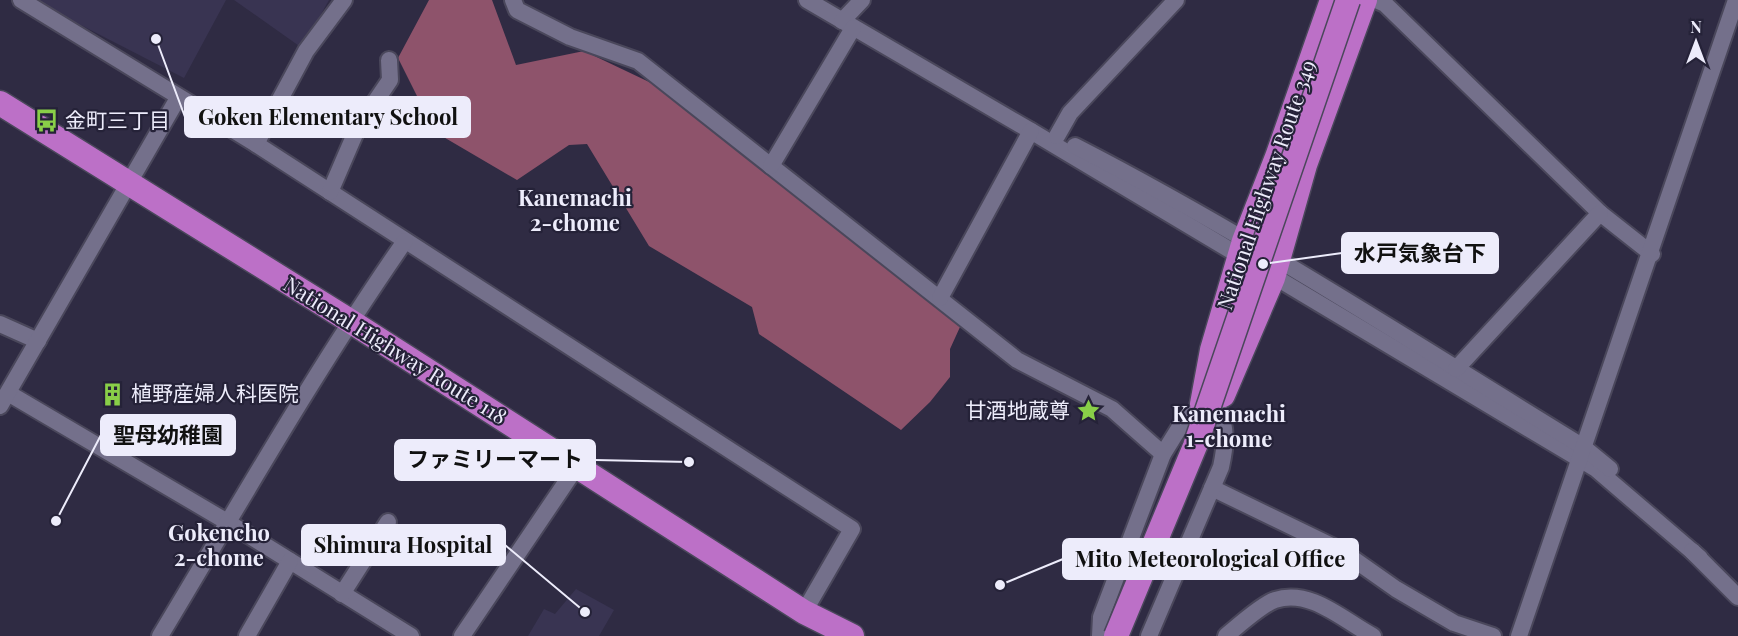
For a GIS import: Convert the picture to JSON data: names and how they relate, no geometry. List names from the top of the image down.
{
  "streets": {
    "highway": ["National Highway Route 349", "National Highway Route 118"]
  },
  "districts": ["Kanemachi 2-chome", "Kanemachi 1-chome", "Gokencho 2-chome"],
  "places": {
    "other": [
      "Goken Elementary School",
      "水戸気象台下",
      "ファミリーマート",
      "聖母幼稚園",
      "Mito Meteorological Office",
      "Shimura Hospital"
    ],
    "bus stop": ["金町三丁目"],
    "building": ["植野産婦人科医院"],
    "place": ["甘酒地蔵尊"]
  },
  "north": "top"
}
